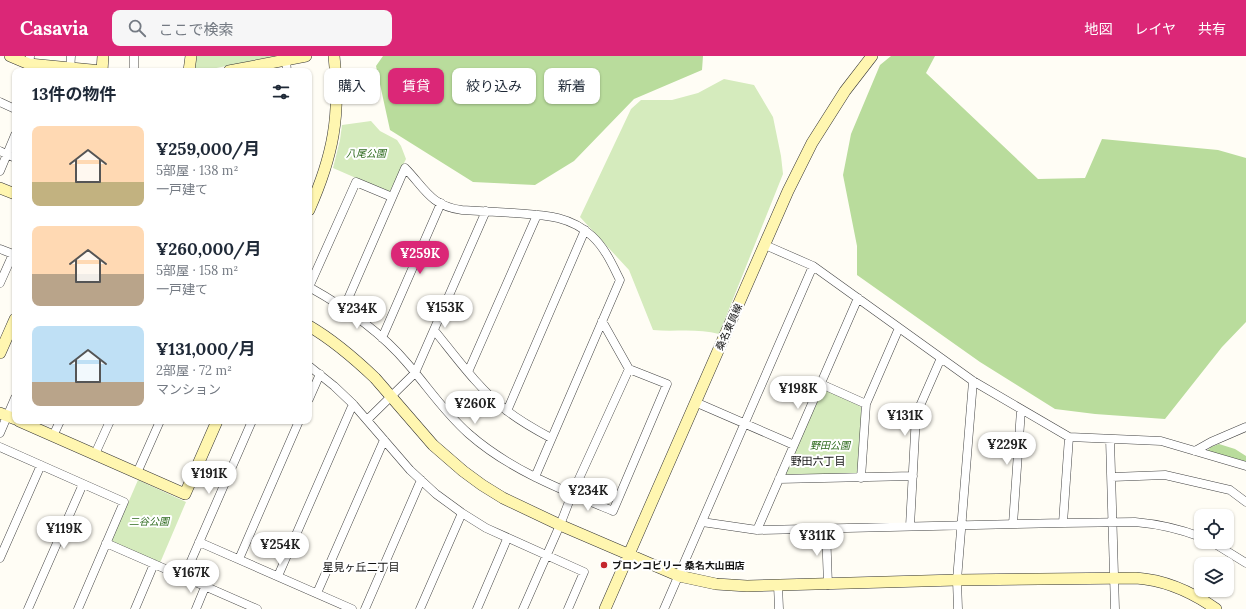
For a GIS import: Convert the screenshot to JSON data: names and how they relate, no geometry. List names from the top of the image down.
{
  "streets": {
    "street": ["桑名東員線"]
  },
  "districts": ["野田六丁目", "星見ヶ丘二丁目"],
  "parks": ["八尾公園", "野田公園", "二谷公園"],
  "places": ["ブロンコビリー 桑名大山田店"],
  "page": {
    "header": "Casavia",
    "search": "ここで検索",
    "nav": ["地図", "レイヤ", "共有"],
    "chip": [
      "購入",
      "賃貸",
      "絞り込み",
      "新着"
    ],
    "heading": "13件の物件",
    "list": [
      {
        "name": "¥259,000/月",
        "note": "5部屋 · 138 m² · 一戸建て"
      },
      {
        "name": "¥260,000/月",
        "note": "5部屋 · 158 m² · 一戸建て"
      },
      {
        "name": "¥131,000/月",
        "note": "2部屋 · 72 m² · マンション"
      }
    ],
    "price": [
      "¥259K",
      "¥153K",
      "¥234K",
      "¥198K",
      "¥260K",
      "¥131K",
      "¥229K",
      "¥191K",
      "¥234K",
      "¥119K",
      "¥311K",
      "¥254K",
      "¥167K"
    ]
  }
}
